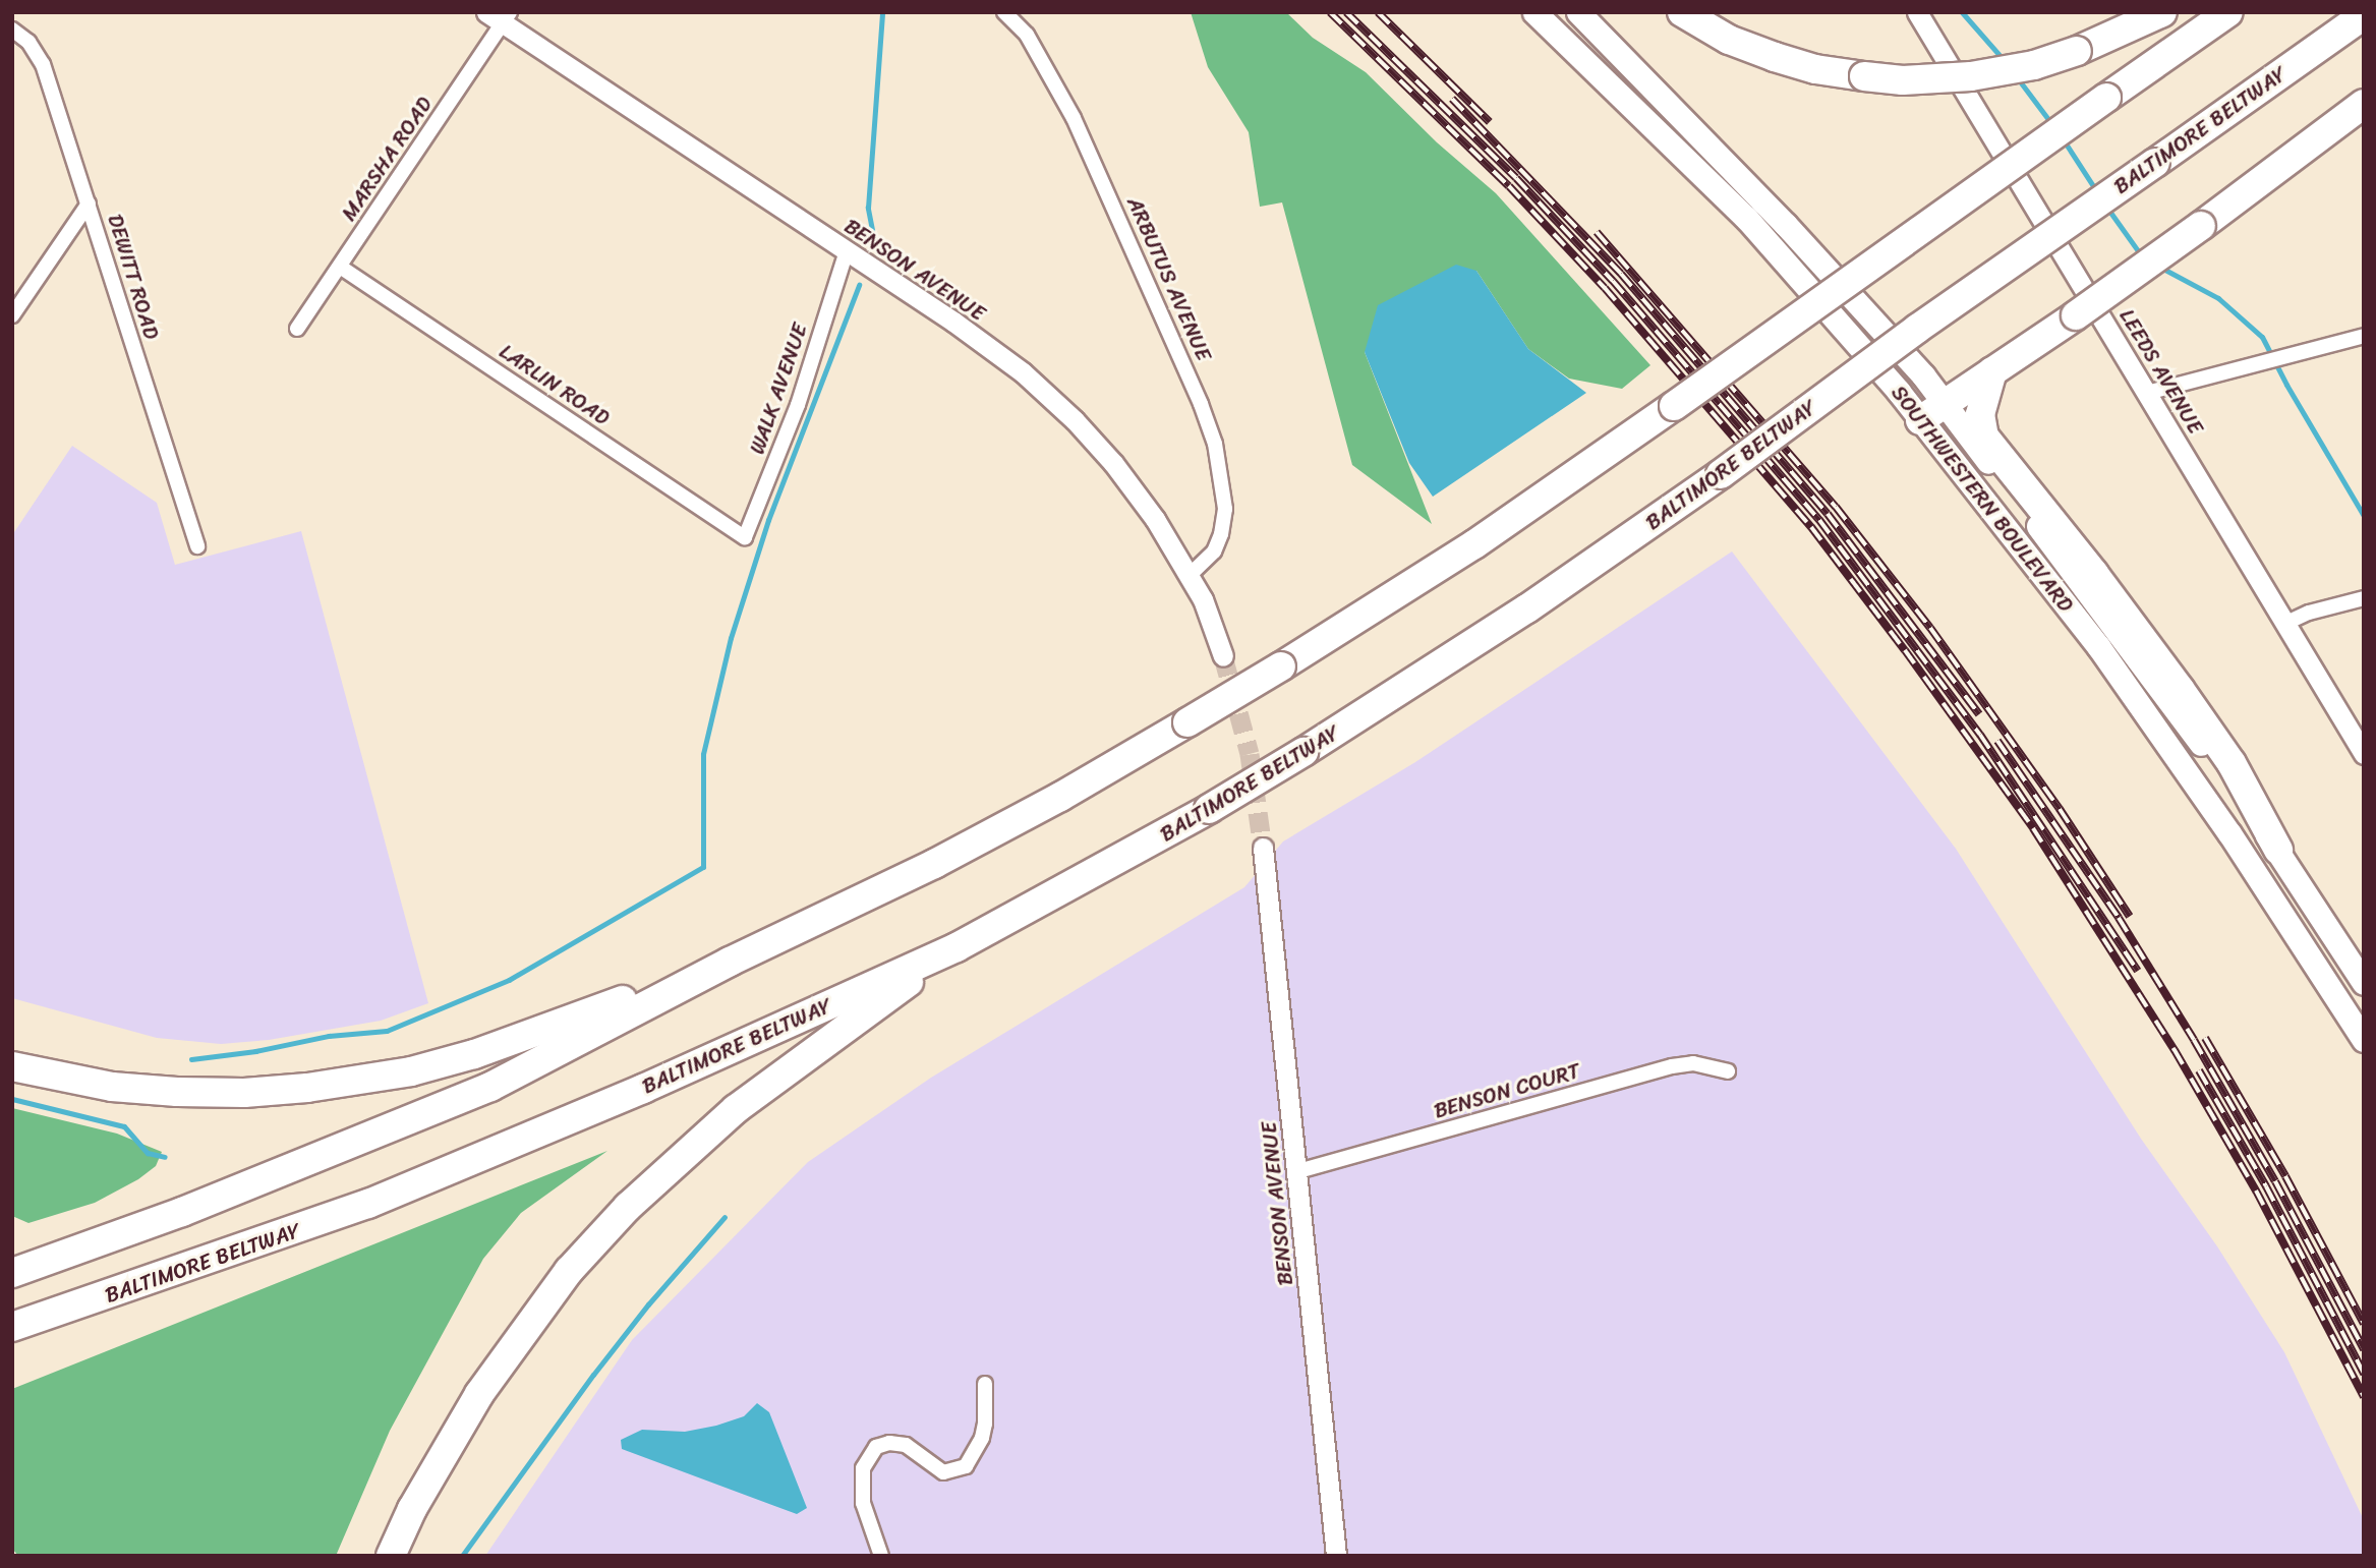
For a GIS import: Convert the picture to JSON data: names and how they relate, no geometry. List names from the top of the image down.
{
  "streets": {
    "highway": ["BALTIMORE BELTWAY"],
    "main road": ["SOUTHWESTERN BOULEVARD"],
    "street": [
      "MARSHA ROAD",
      "BENSON AVENUE",
      "DEWITT ROAD",
      "ARBUTUS AVENUE",
      "LEEDS AVENUE",
      "LARLIN ROAD",
      "WALK AVENUE",
      "BENSON COURT"
    ]
  },
  "crossings": [
    ["MARSHA ROAD", "BENSON AVENUE"],
    ["MARSHA ROAD", "LARLIN ROAD"],
    ["BENSON AVENUE", "ARBUTUS AVENUE"],
    ["BENSON AVENUE", "WALK AVENUE"],
    ["BENSON AVENUE", "BENSON COURT"],
    ["LARLIN ROAD", "WALK AVENUE"]
  ]
}
